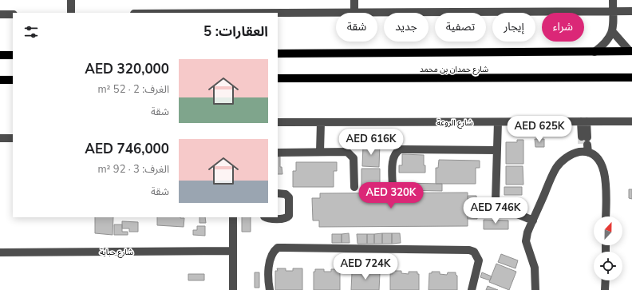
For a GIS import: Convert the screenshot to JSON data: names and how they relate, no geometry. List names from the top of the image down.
{
  "streets": {
    "main road": ["شارع حمدان بن محمد"],
    "street": ["شارع الروعة", "شارع حباية"]
  },
  "north": "top",
  "page": {
    "chip": [
      "شراء",
      "إيجار",
      "تصفية",
      "جديد",
      "شقة"
    ],
    "heading": "العقارات: 5",
    "list": [
      {
        "name": "AED 320,000",
        "note": "الغرف: 2 · 52 m² · شقة"
      },
      {
        "name": "AED 746,000",
        "note": "الغرف: 3 · 92 m² · شقة"
      }
    ],
    "price": [
      "AED 625K",
      "AED 616K",
      "AED 320K",
      "AED 746K",
      "AED 724K"
    ]
  }
}
